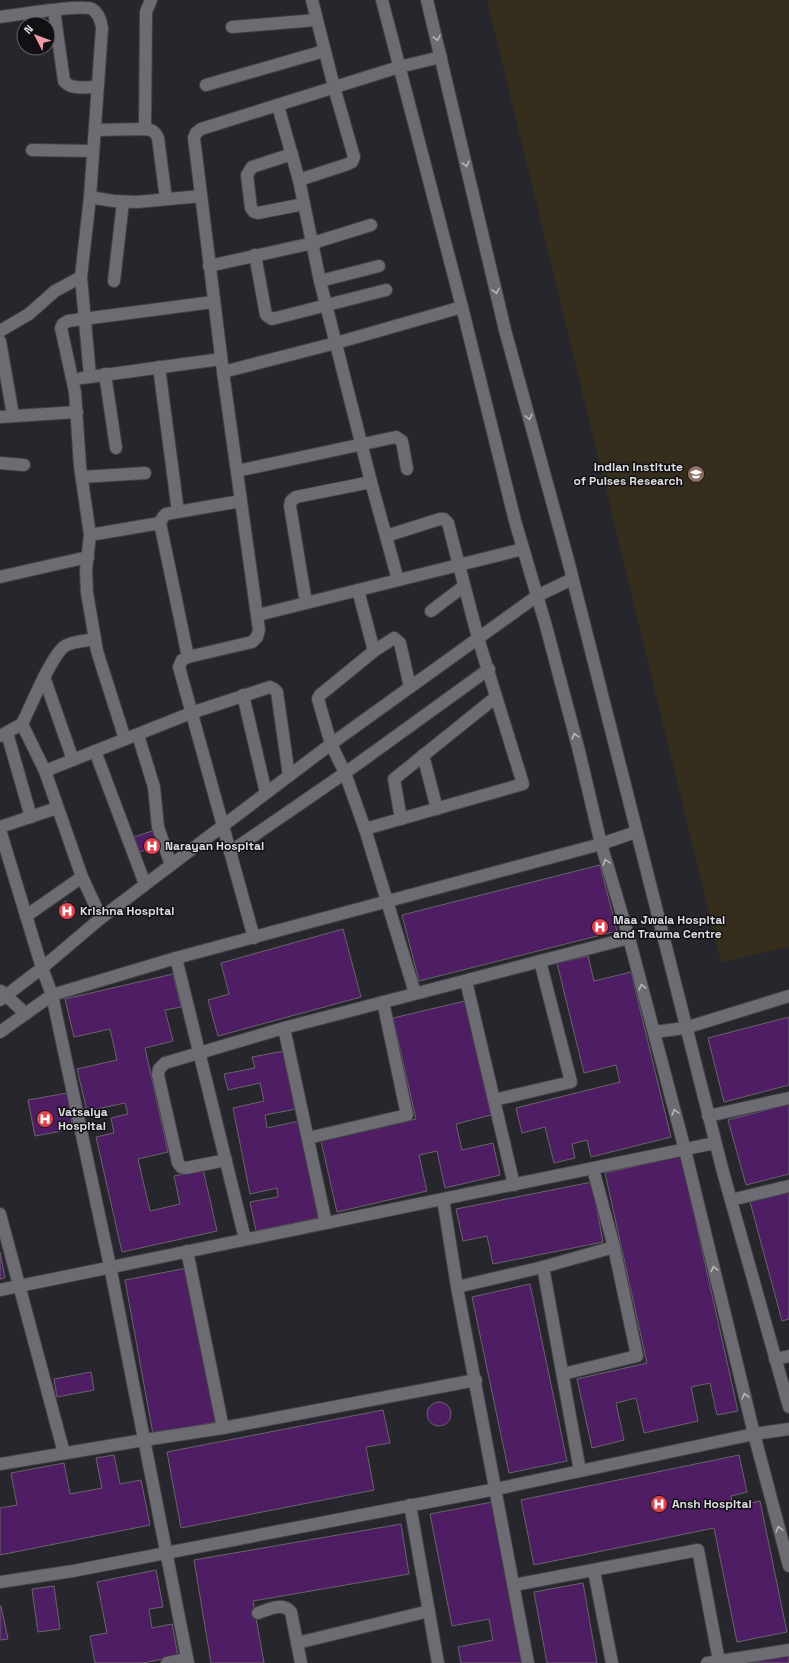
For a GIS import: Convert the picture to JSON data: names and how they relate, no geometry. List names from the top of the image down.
{
  "places": {
    "school or university": ["Indian Institute of Pulses Research"],
    "hospital": [
      "Narayan Hospital",
      "Krishna Hospital",
      "Maa Jwala Hospital and Trauma Centre",
      "Vatsalya Hospital",
      "Ansh Hospital"
    ]
  },
  "north": "top left"
}
